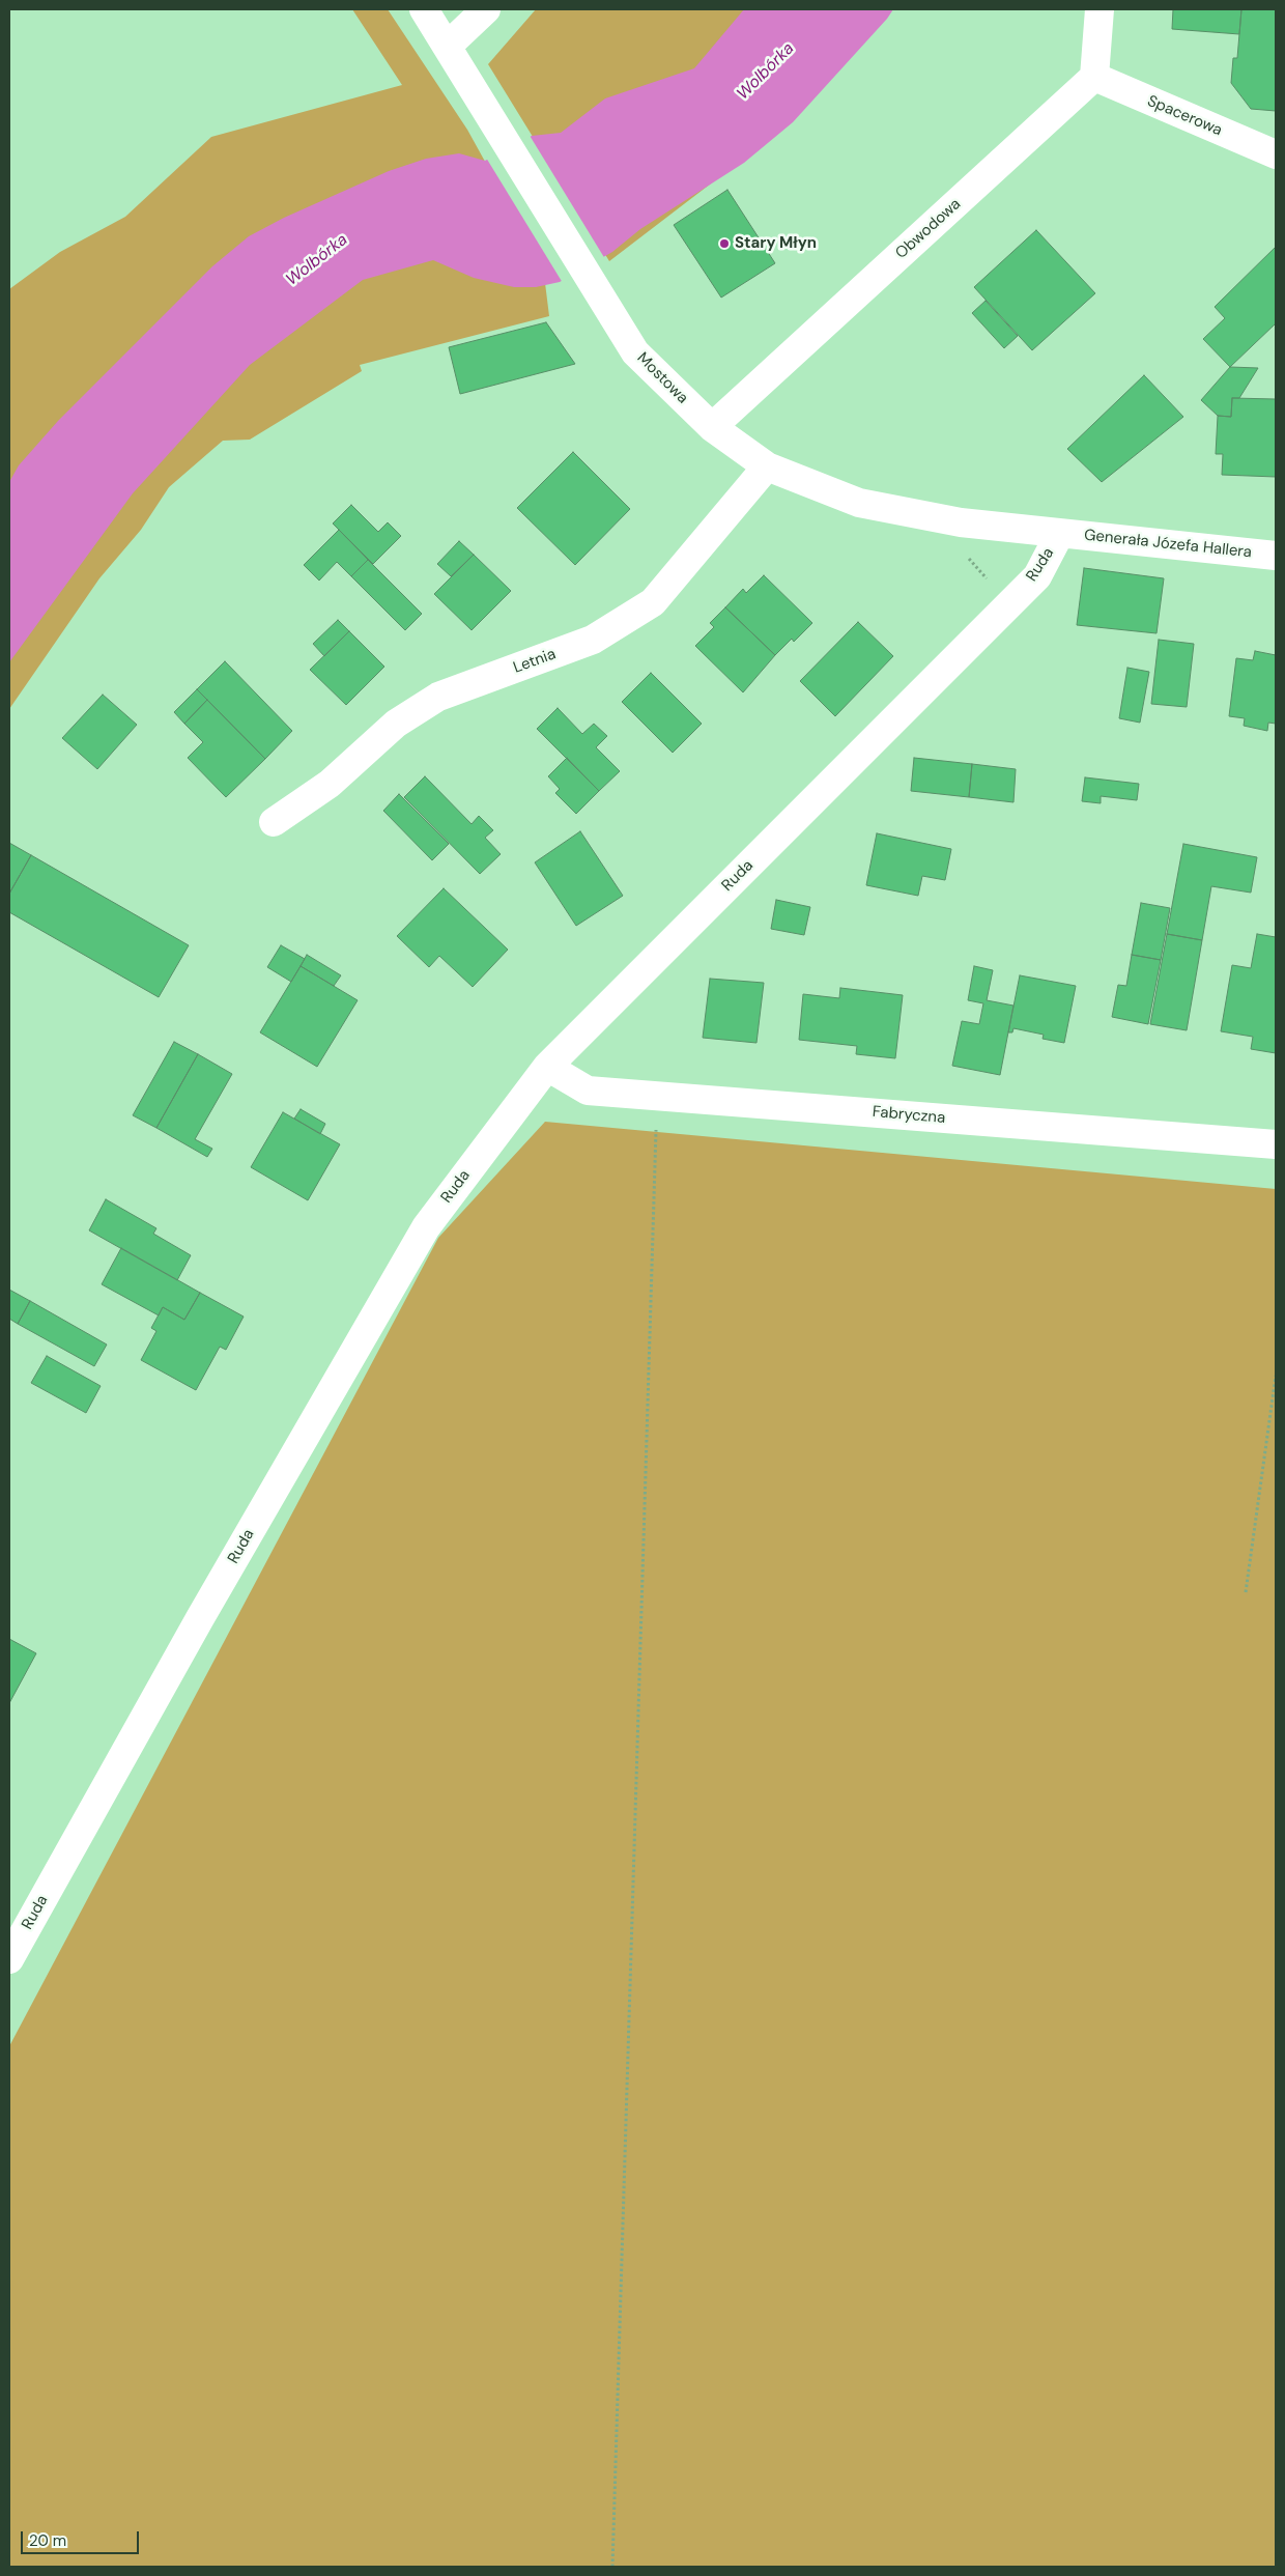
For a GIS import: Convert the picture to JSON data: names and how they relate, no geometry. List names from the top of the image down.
{
  "streets": {
    "street": [
      "Spacerowa",
      "Obwodowa",
      "Mostowa",
      "Generała Józefa Hallera",
      "Ruda",
      "Letnia",
      "Fabryczna"
    ]
  },
  "crossings": [
    ["Spacerowa", "Obwodowa"],
    ["Obwodowa", "Mostowa"],
    ["Mostowa", "Generała Józefa Hallera"],
    ["Mostowa", "Ruda"],
    ["Mostowa", "Letnia"],
    ["Generała Józefa Hallera", "Ruda"],
    ["Ruda", "Fabryczna"]
  ],
  "water": ["Wolbórka"],
  "places": ["Stary Młyn"],
  "scale_bar": "20 m"
}
